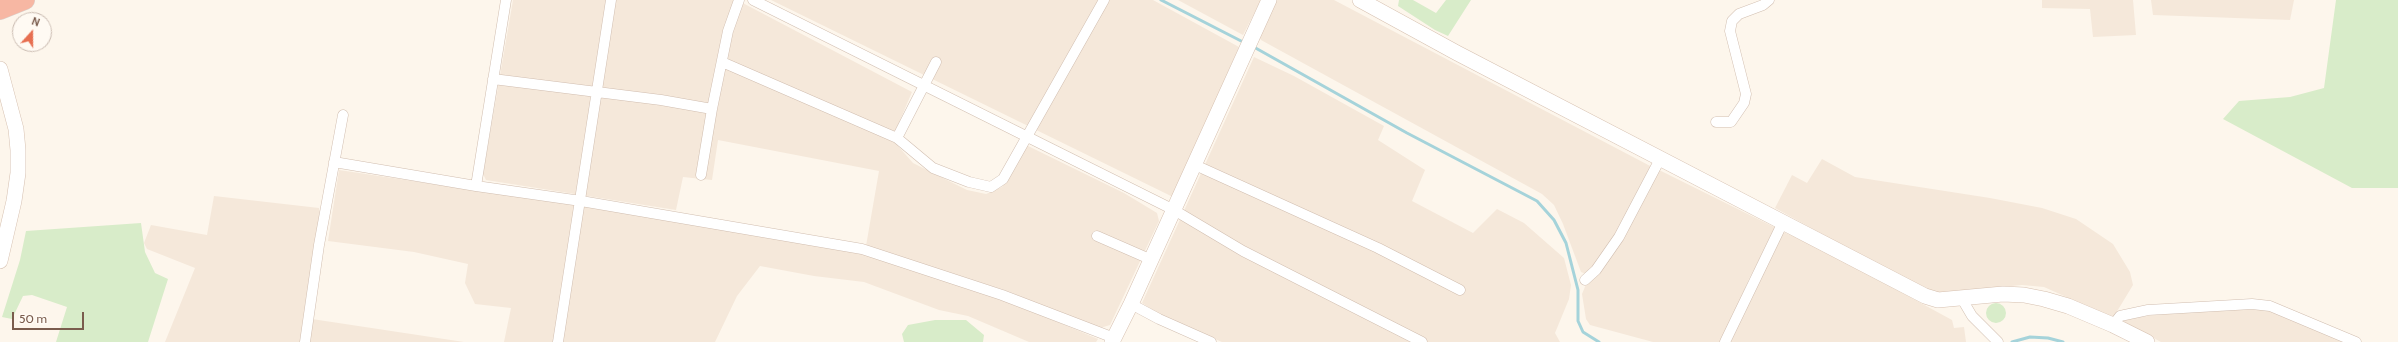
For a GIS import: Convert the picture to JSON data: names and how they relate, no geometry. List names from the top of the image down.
{
  "scale_bar": "50 m",
  "north": "top"
}
